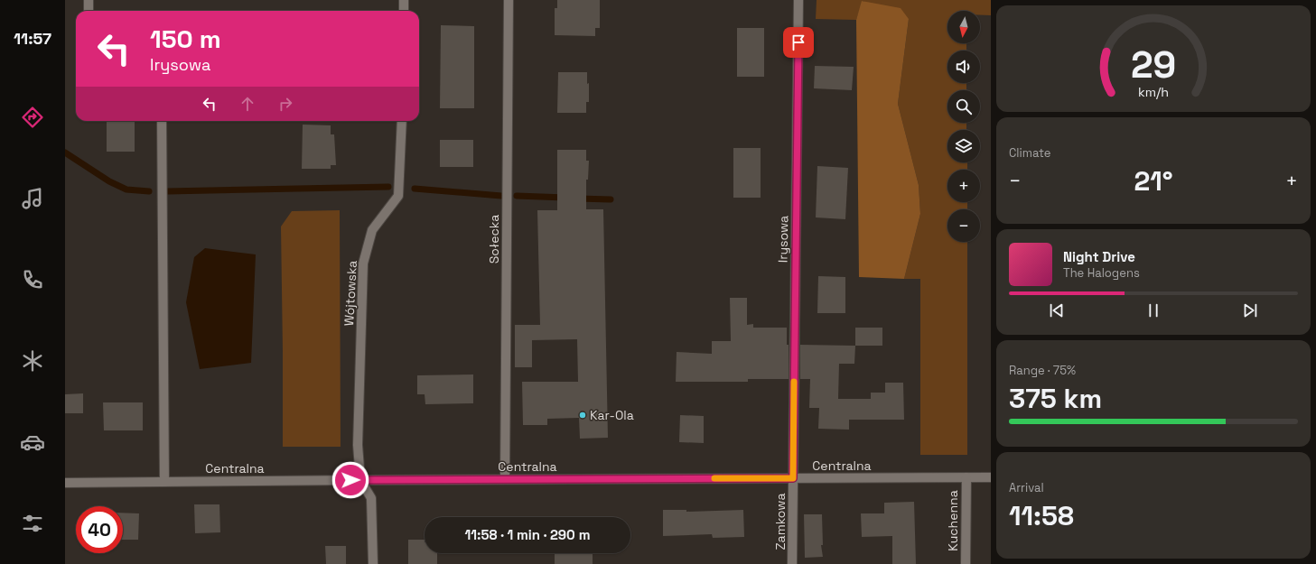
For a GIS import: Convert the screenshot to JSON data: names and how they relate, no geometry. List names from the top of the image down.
{
  "streets": {
    "street": [
      "Sołecka",
      "Irysowa",
      "Wójtowska",
      "Centralna",
      "Kuchenna",
      "Zamkowa"
    ]
  },
  "crossings": [
    ["Sołecka", "Centralna"],
    ["Irysowa", "Centralna"],
    ["Irysowa", "Zamkowa"],
    ["Wójtowska", "Centralna"],
    ["Centralna", "Kuchenna"],
    ["Centralna", "Zamkowa"]
  ],
  "places": ["Kar-Ola"],
  "north": "bottom",
  "page": {
    "tabs": "11:57",
    "map_buttons": ["+", "−"],
    "turn": ["150 m", "Irysowa"],
    "tile": [
      "Climate",
      ["Range · 75%", "375 km"],
      ["Arrival", "11:58"]
    ],
    "heat": ["−", "21°", "+"],
    "song": ["Night Drive", "The Halogens"],
    "limit": "40",
    "trip": "11:58 · 1 min · 290 m",
    "gauge": ["29", "km/h"]
  }
}
